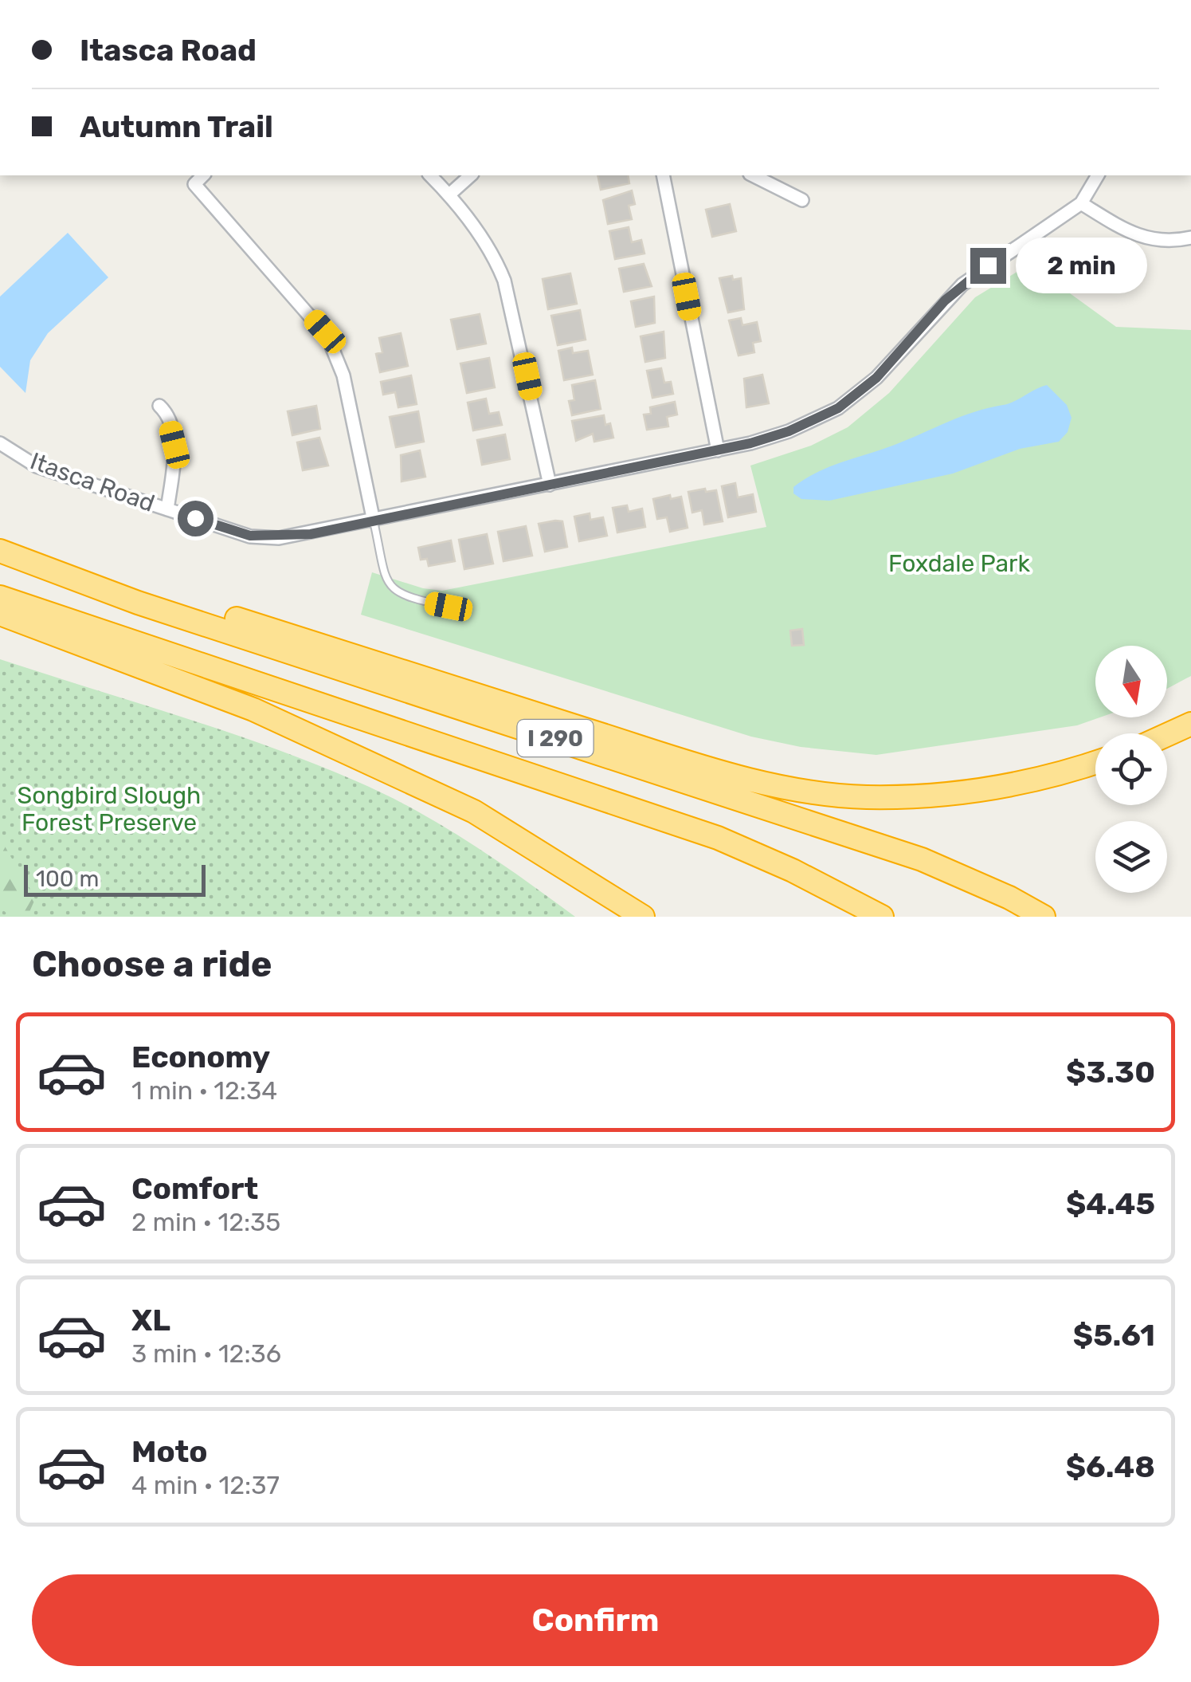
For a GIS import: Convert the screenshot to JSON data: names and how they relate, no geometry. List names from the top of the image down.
{
  "streets": {
    "highway": ["I 290"],
    "street": ["Itasca Road"]
  },
  "parks": ["Foxdale Park", "Songbird Slough Forest Preserve"],
  "scale_bar": "100 m",
  "north": "bottom",
  "page": {
    "banner": ["Itasca Road", "Autumn Trail"],
    "bubble": "2 min",
    "scale": "100 m",
    "heading": "Choose a ride",
    "list": [
      {
        "name": "Economy",
        "note": "1 min · 12:34",
        "value": "$3.30"
      },
      {
        "name": "Comfort",
        "note": "2 min · 12:35",
        "value": "$4.45"
      },
      {
        "name": "XL",
        "note": "3 min · 12:36",
        "value": "$5.61"
      },
      {
        "name": "Moto",
        "note": "4 min · 12:37",
        "value": "$6.48"
      }
    ],
    "buttons": "Confirm"
  }
}
